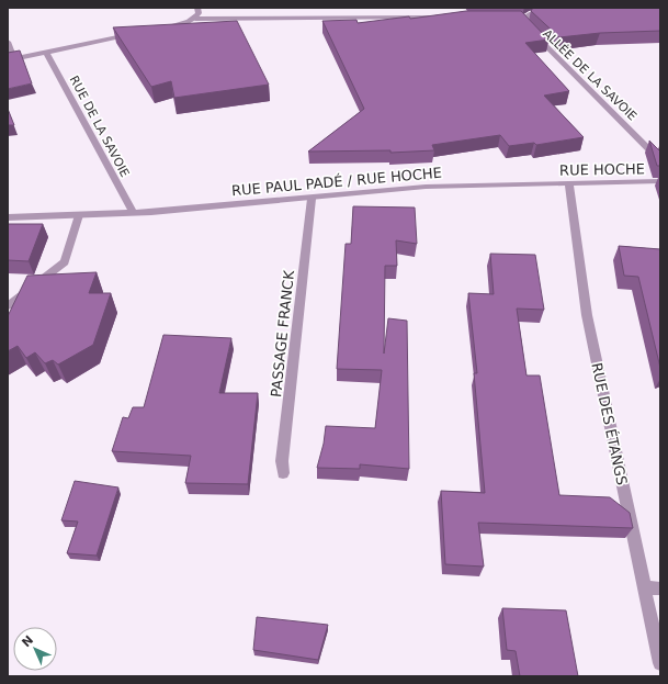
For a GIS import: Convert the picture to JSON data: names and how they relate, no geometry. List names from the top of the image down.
{
  "streets": {
    "street": [
      "ALLÉE DE LA SAVOIE",
      "RUE DE LA SAVOIE",
      "RUE HOCHE",
      "RUE PAUL PADÉ / RUE HOCHE",
      "PASSAGE FRANCK",
      "RUE DES ÉTANGS"
    ]
  },
  "crossings": [
    ["RUE DE LA SAVOIE", "RUE PAUL PADÉ / RUE HOCHE"],
    ["RUE HOCHE", "RUE PAUL PADÉ / RUE HOCHE"],
    ["RUE HOCHE", "RUE DES ÉTANGS"],
    ["RUE PAUL PADÉ / RUE HOCHE", "PASSAGE FRANCK"]
  ],
  "north": "top left"
}
